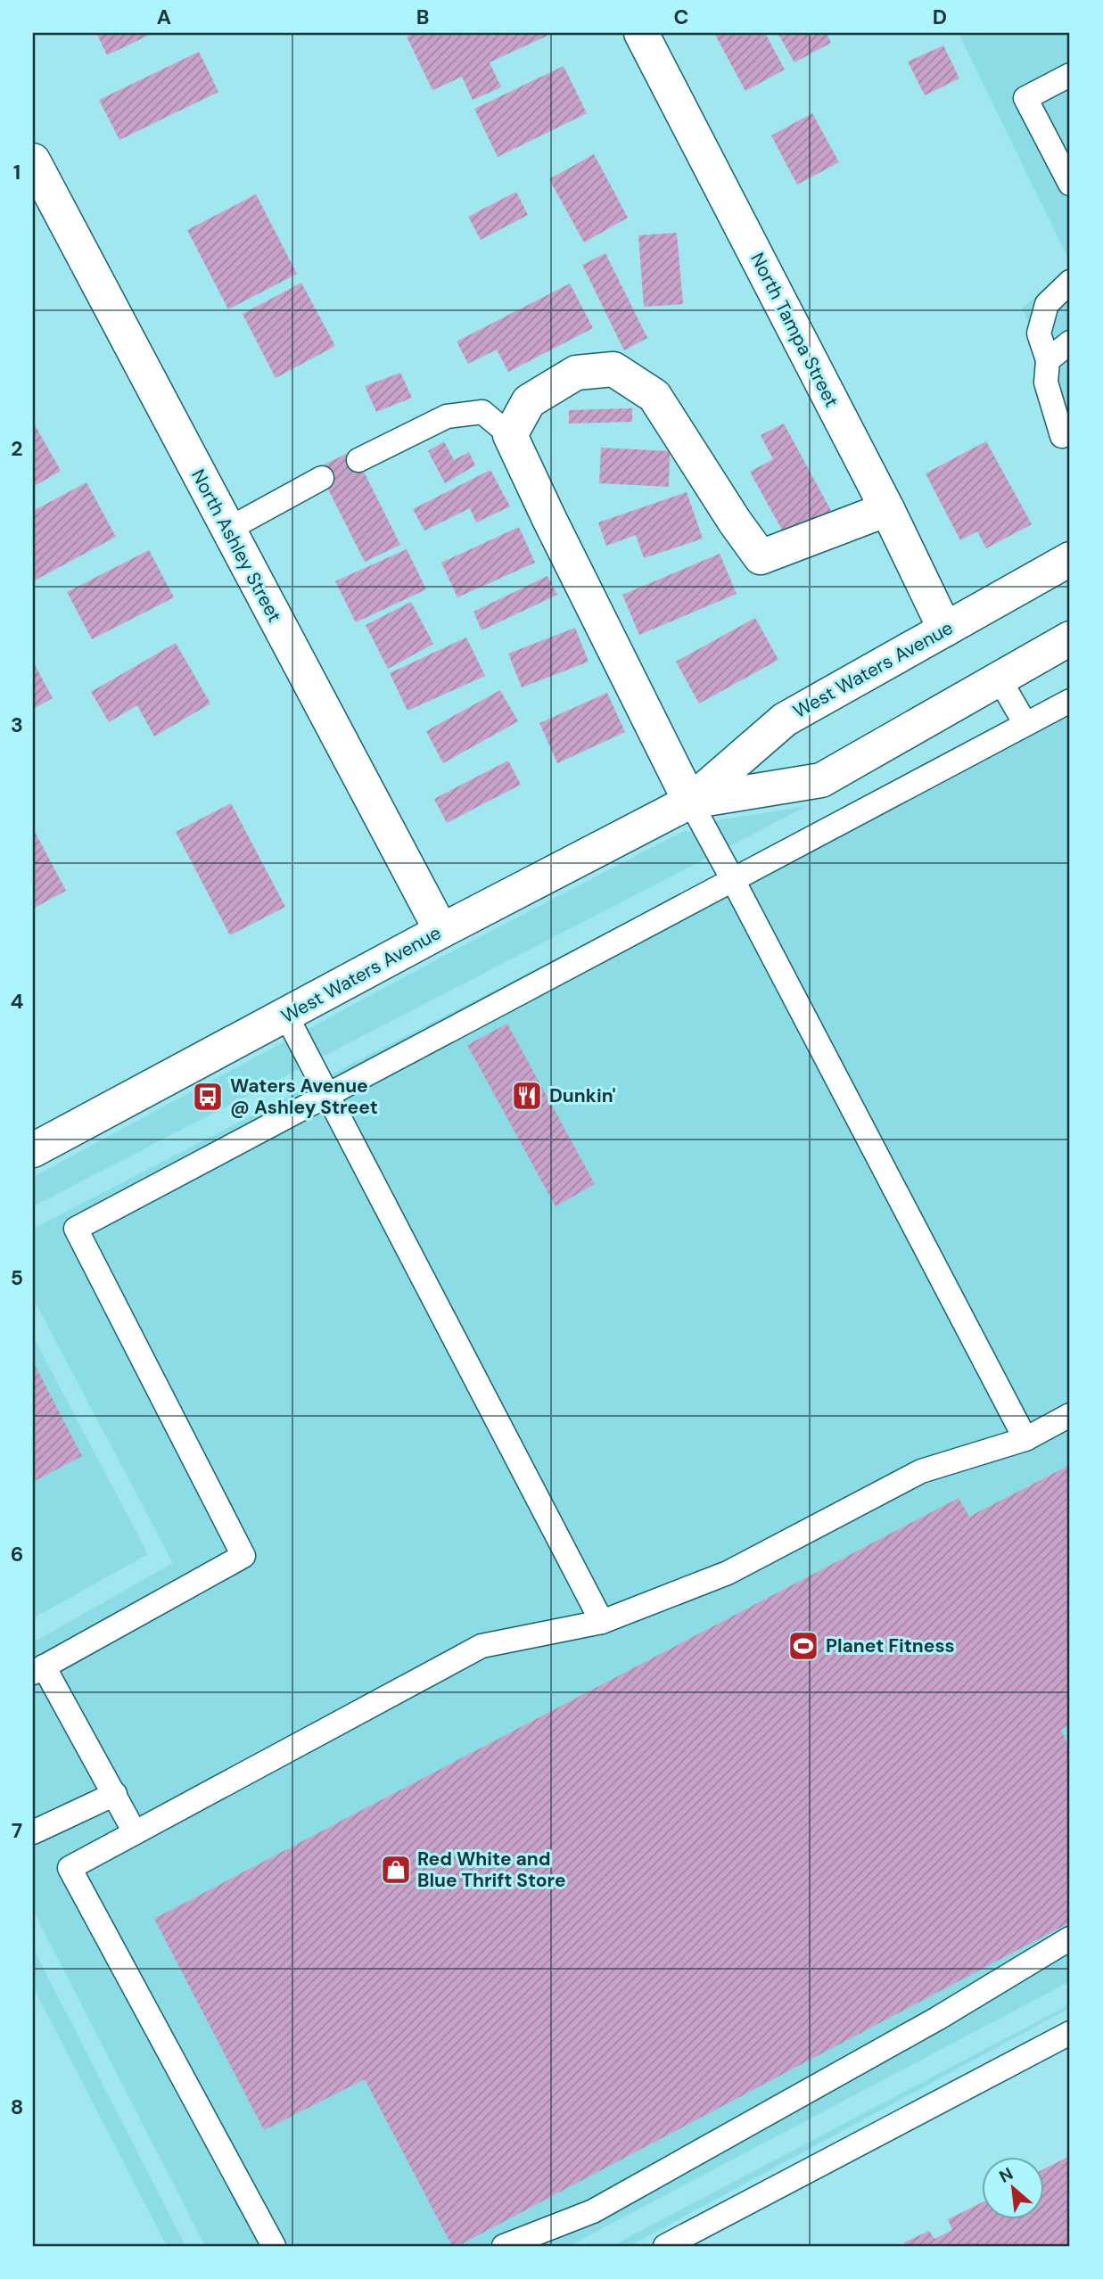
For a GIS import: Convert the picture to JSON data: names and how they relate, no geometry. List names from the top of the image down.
{
  "streets": {
    "street": ["North Tampa Street", "North Ashley Street", "West Waters Avenue"]
  },
  "crossings": [
    ["North Tampa Street", "West Waters Avenue"],
    ["North Ashley Street", "West Waters Avenue"]
  ],
  "places": {
    "restaurant": ["Dunkin'"],
    "bus stop": ["Waters Avenue @ Ashley Street"],
    "sports": ["Planet Fitness"],
    "shop": ["Red White and Blue Thrift Store"]
  },
  "north": "top left",
  "grid": {
    "columns": [
      "A",
      "B",
      "C",
      "D"
    ],
    "rows": [
      "1",
      "2",
      "3",
      "4",
      "5",
      "6",
      "7",
      "8"
    ]
  }
}
